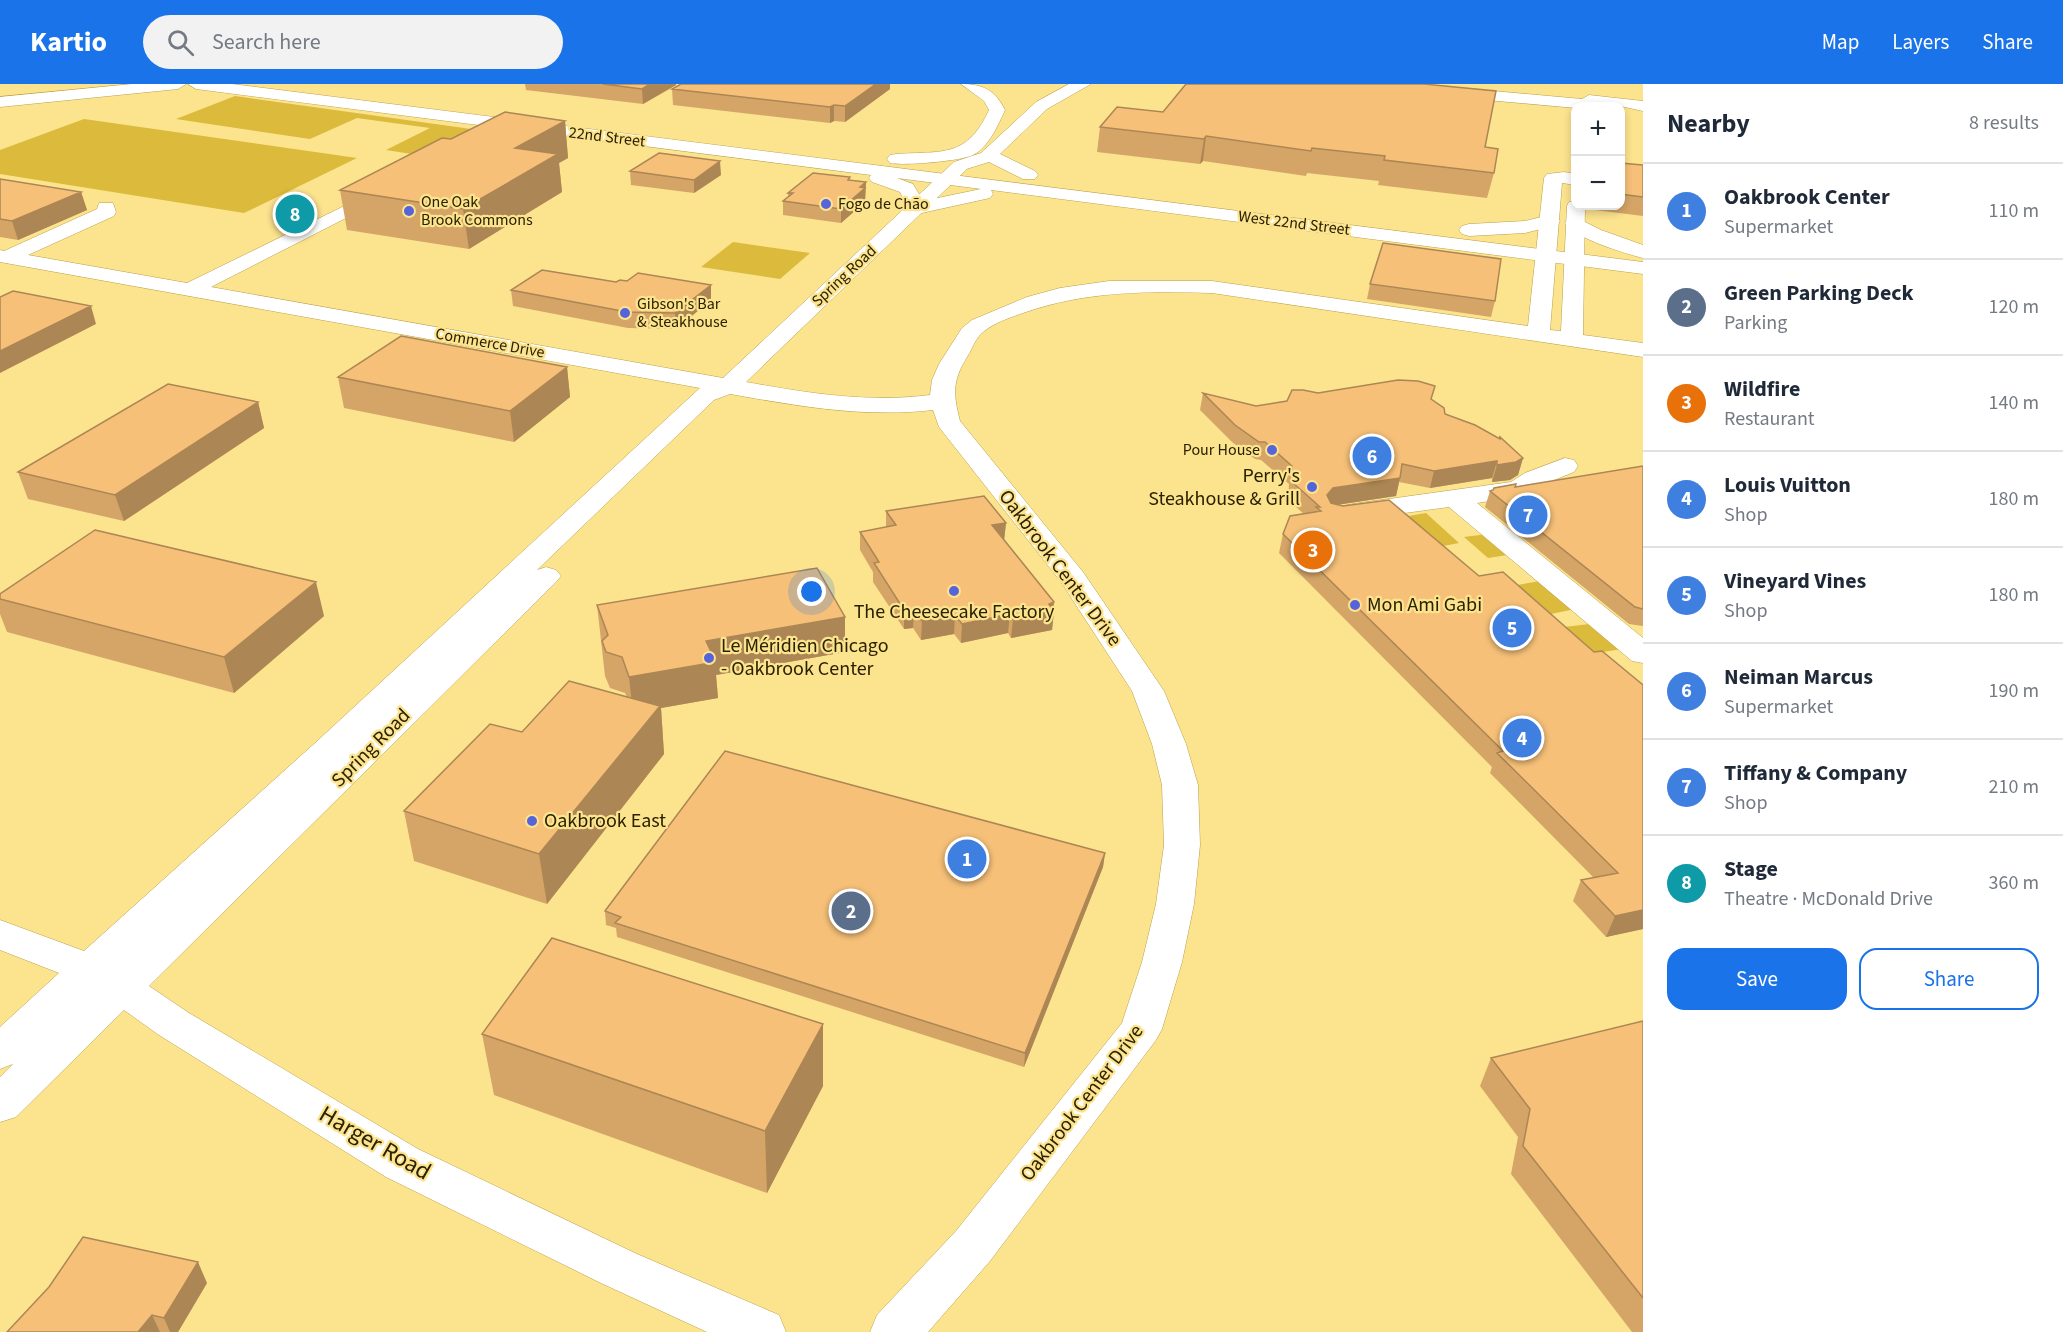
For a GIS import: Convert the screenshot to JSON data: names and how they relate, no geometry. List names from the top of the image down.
{
  "streets": {
    "main road": [
      "22nd Street",
      "West 22nd Street",
      "Spring Road",
      "Commerce Drive",
      "Oakbrook Center Drive",
      "Harger Road"
    ]
  },
  "crossings": [
    ["22nd Street", "West 22nd Street"],
    ["22nd Street", "Spring Road"],
    ["West 22nd Street", "Spring Road"],
    ["Spring Road", "Commerce Drive"],
    ["Spring Road", "Harger Road"]
  ],
  "places": [
    "Fogo de Chão",
    "One Oak Brook Commons",
    "Gibson's Bar & Steakhouse",
    "Pour House",
    "Perry's Steakhouse & Grill",
    "The Cheesecake Factory",
    "Mon Ami Gabi",
    "Le Méridien Chicago - Oakbrook Center",
    "Oakbrook East"
  ],
  "page": {
    "header": "Kartio",
    "search": "Search here",
    "nav": ["Map", "Layers", "Share"],
    "heading": ["Nearby", "8 results"],
    "map_buttons": ["+", "−"],
    "list": [
      {
        "mark": "1",
        "name": "Oakbrook Center",
        "note": "Supermarket",
        "value": "110 m"
      },
      {
        "mark": "2",
        "name": "Green Parking Deck",
        "note": "Parking",
        "value": "120 m"
      },
      {
        "mark": "3",
        "name": "Wildfire",
        "note": "Restaurant",
        "value": "140 m"
      },
      {
        "mark": "4",
        "name": "Louis Vuitton",
        "note": "Shop",
        "value": "180 m"
      },
      {
        "mark": "5",
        "name": "Vineyard Vines",
        "note": "Shop",
        "value": "180 m"
      },
      {
        "mark": "6",
        "name": "Neiman Marcus",
        "note": "Supermarket",
        "value": "190 m"
      },
      {
        "mark": "7",
        "name": "Tiffany & Company",
        "note": "Shop",
        "value": "210 m"
      },
      {
        "mark": "8",
        "name": "Stage",
        "note": "Theatre · McDonald Drive",
        "value": "360 m"
      }
    ],
    "pins": [
      "8",
      "6",
      "7",
      "3",
      "5",
      "4",
      "1",
      "2"
    ],
    "buttons": ["Save", "Share"]
  }
}
